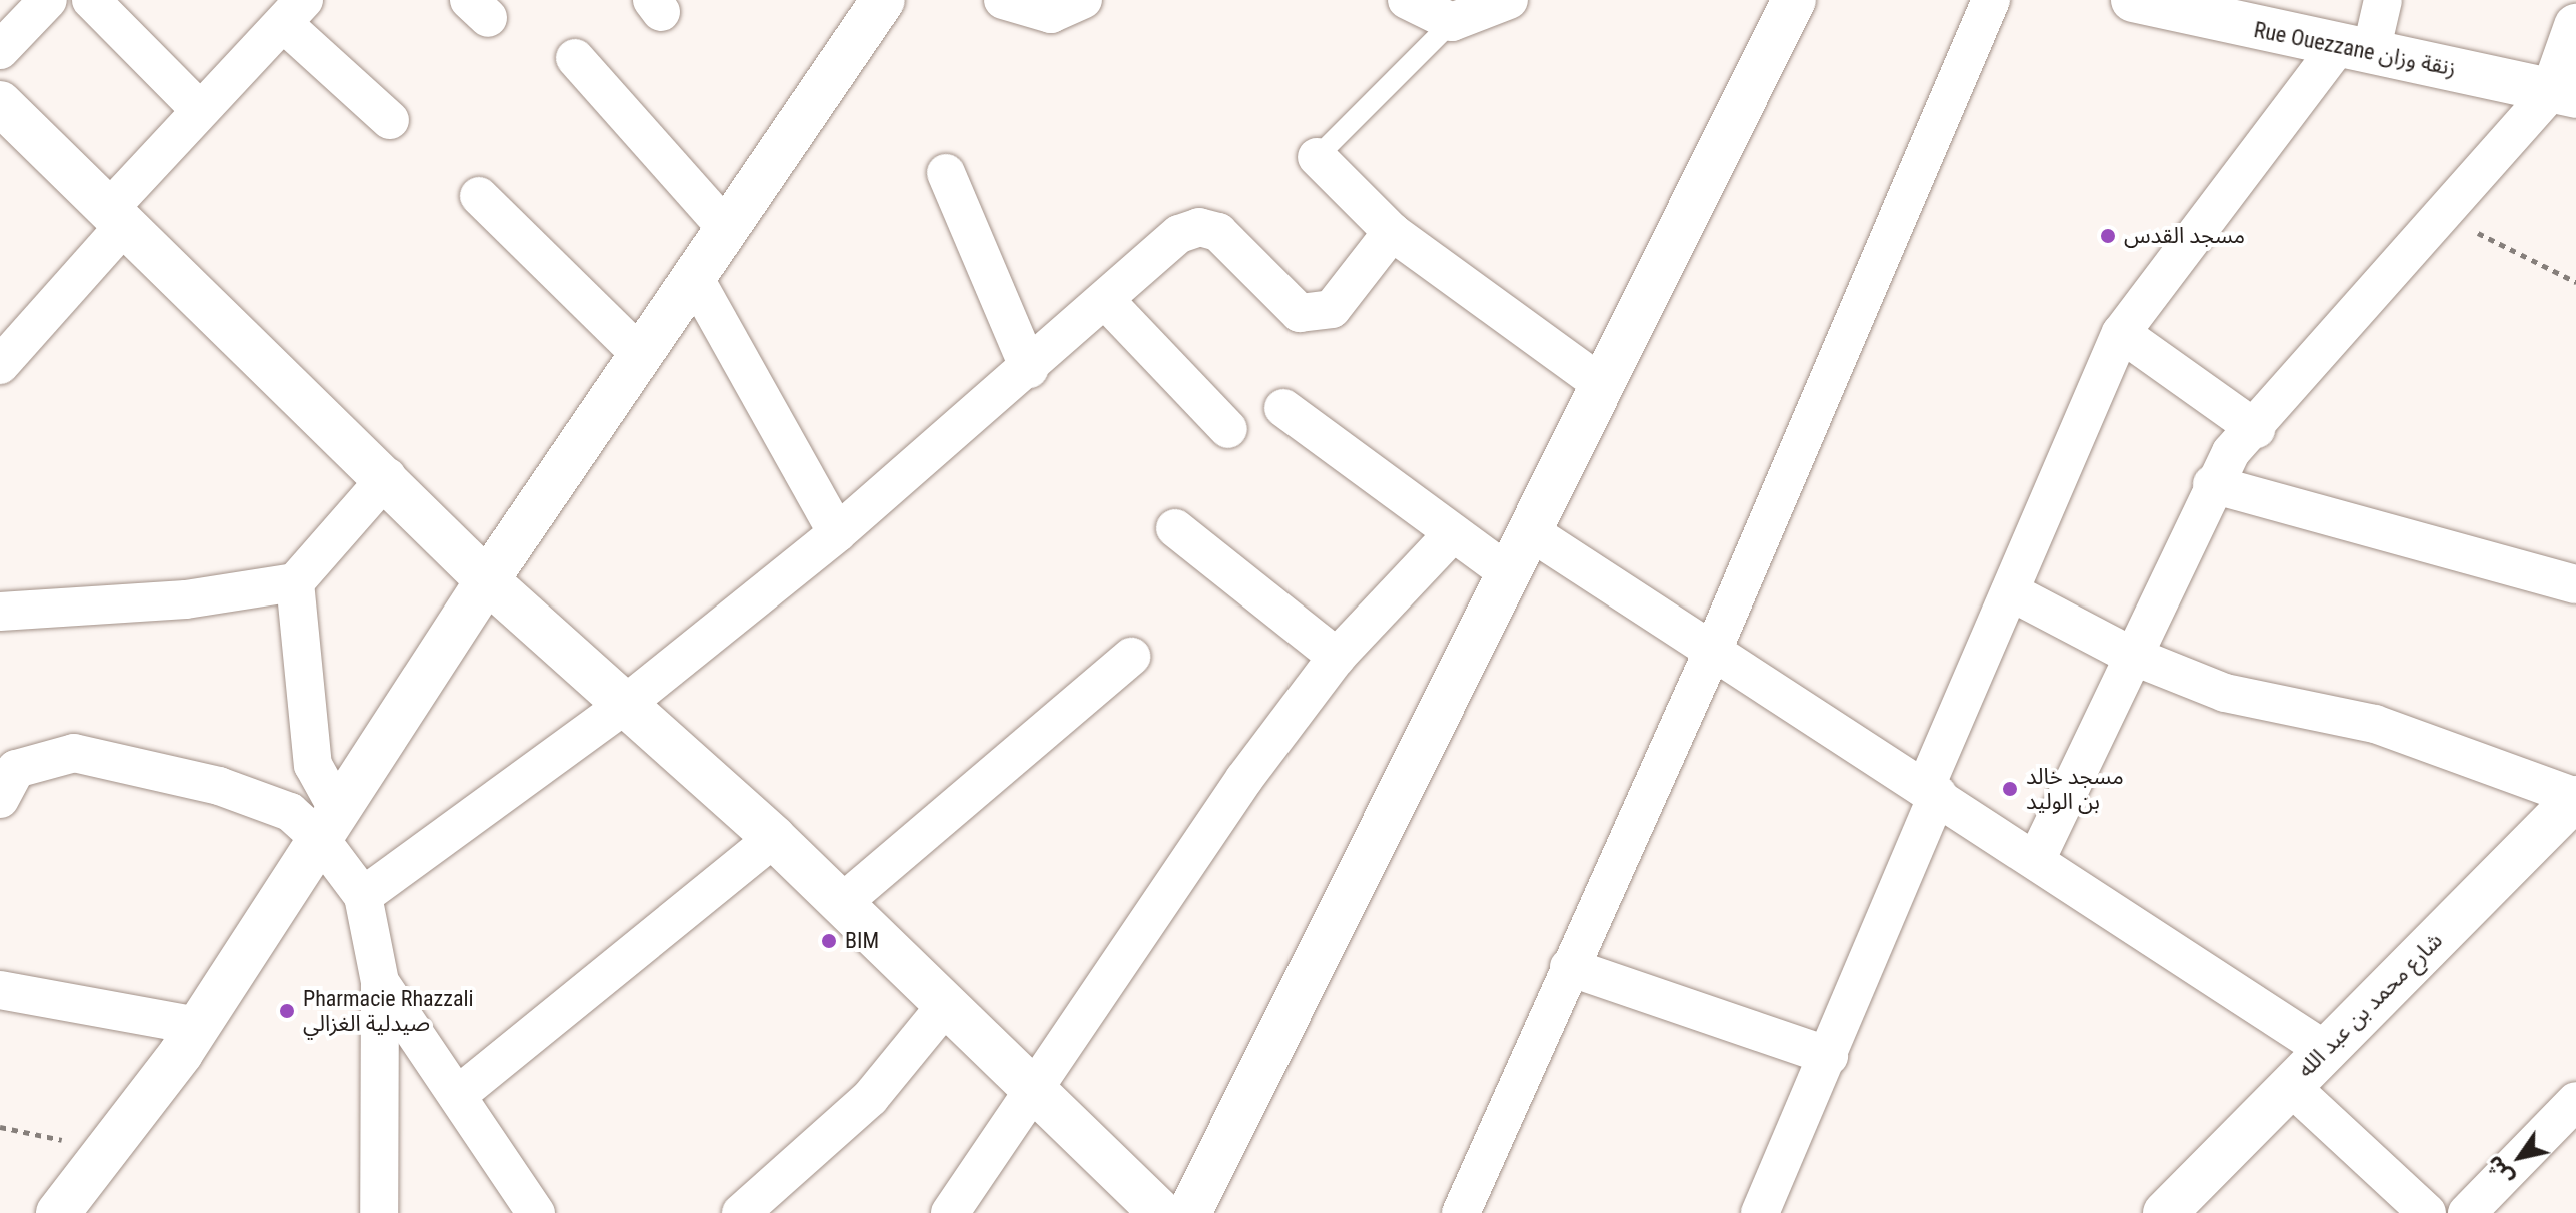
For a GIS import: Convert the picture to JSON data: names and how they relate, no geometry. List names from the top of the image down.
{
  "streets": {
    "street": ["Rue Ouezzane زنقة وزان", "شارع محمد بن عبد الله"]
  },
  "places": [
    "مسجد القدس",
    "مسجد خالد بن الوليد",
    "BIM",
    "Pharmacie Rhazzali صيدلية الغزالي"
  ],
  "north": "bottom left"
}
